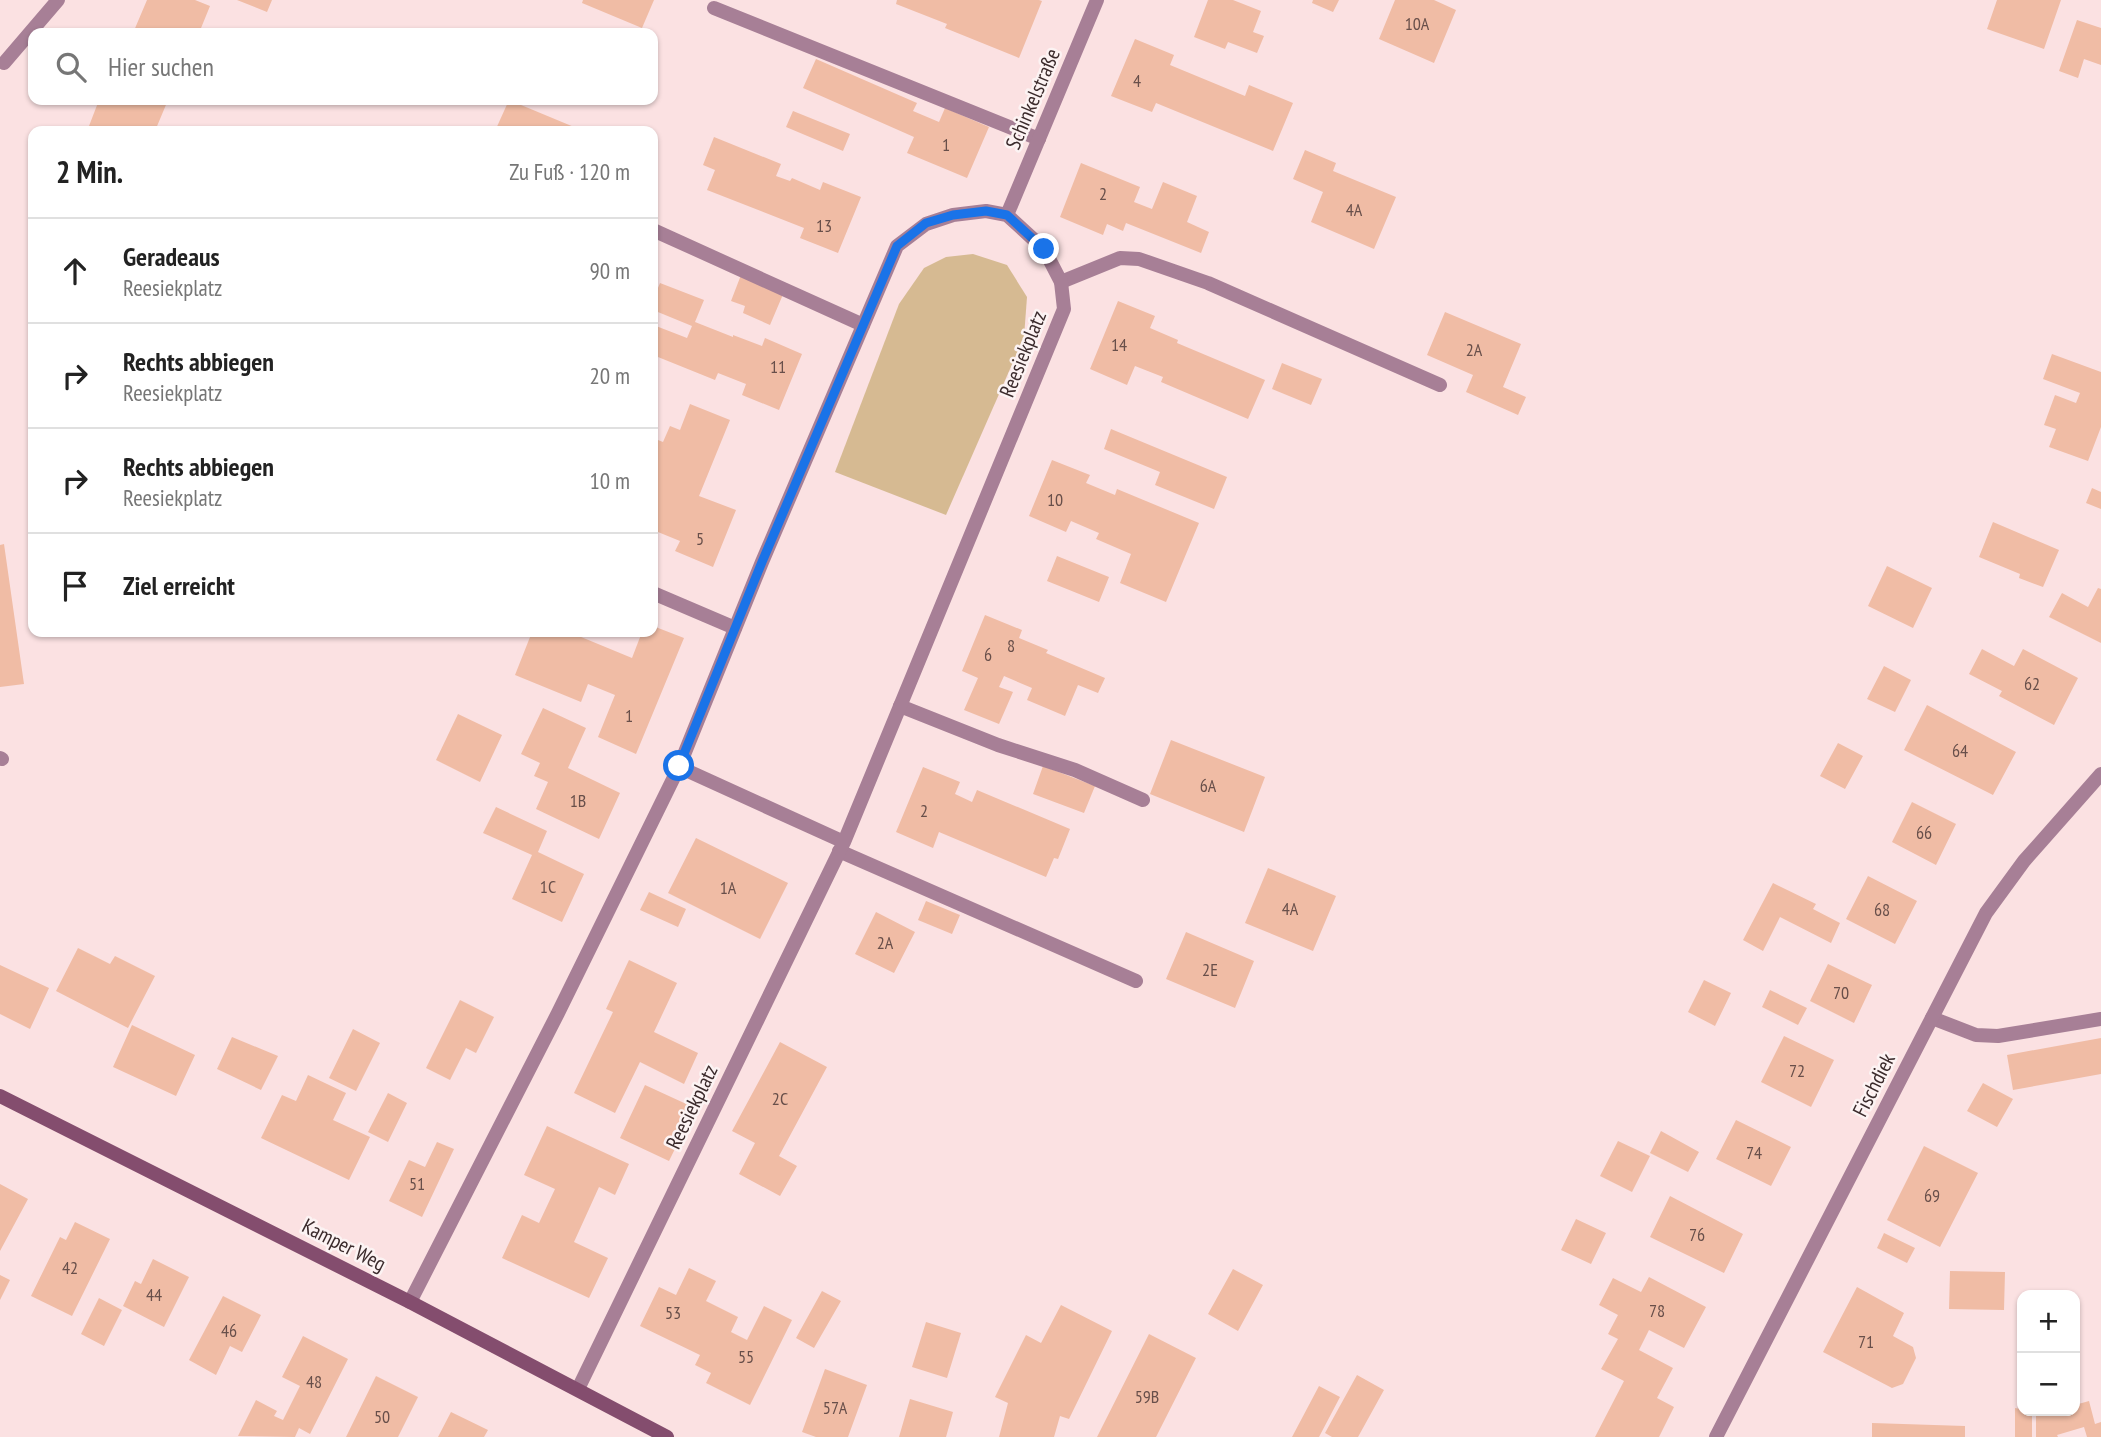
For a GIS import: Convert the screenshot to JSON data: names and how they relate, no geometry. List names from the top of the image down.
{
  "streets": {
    "main road": ["Kamper Weg"],
    "street": ["Schinkelstraße", "Reesiekplatz", "Fischdiek"]
  },
  "crossings": [
    ["Schinkelstraße", "Reesiekplatz"],
    ["Reesiekplatz", "Kamper Weg"]
  ],
  "house_numbers": [
    "10A",
    "4",
    "1",
    "2",
    "4A",
    "13",
    "14",
    "2A",
    "11",
    "10",
    "5",
    "8",
    "6",
    "62",
    "1",
    "64",
    "6A",
    "1B",
    "2",
    "66",
    "1C",
    "1A",
    "4A",
    "68",
    "2A",
    "2E",
    "70",
    "72",
    "2C",
    "74",
    "51",
    "69",
    "76",
    "42",
    "44",
    "78",
    "53",
    "46",
    "71",
    "55",
    "48",
    "59B",
    "57A",
    "50"
  ],
  "page": {
    "search": "Hier suchen",
    "heading": ["2 Min.", "Zu Fuß · 120 m"],
    "list": [
      ["Geradeaus", "Reesiekplatz", "90 m"],
      ["Rechts abbiegen", "Reesiekplatz", "20 m"],
      ["Rechts abbiegen", "Reesiekplatz", "10 m"],
      "Ziel erreicht"
    ],
    "map_buttons": ["+", "−"]
  }
}
